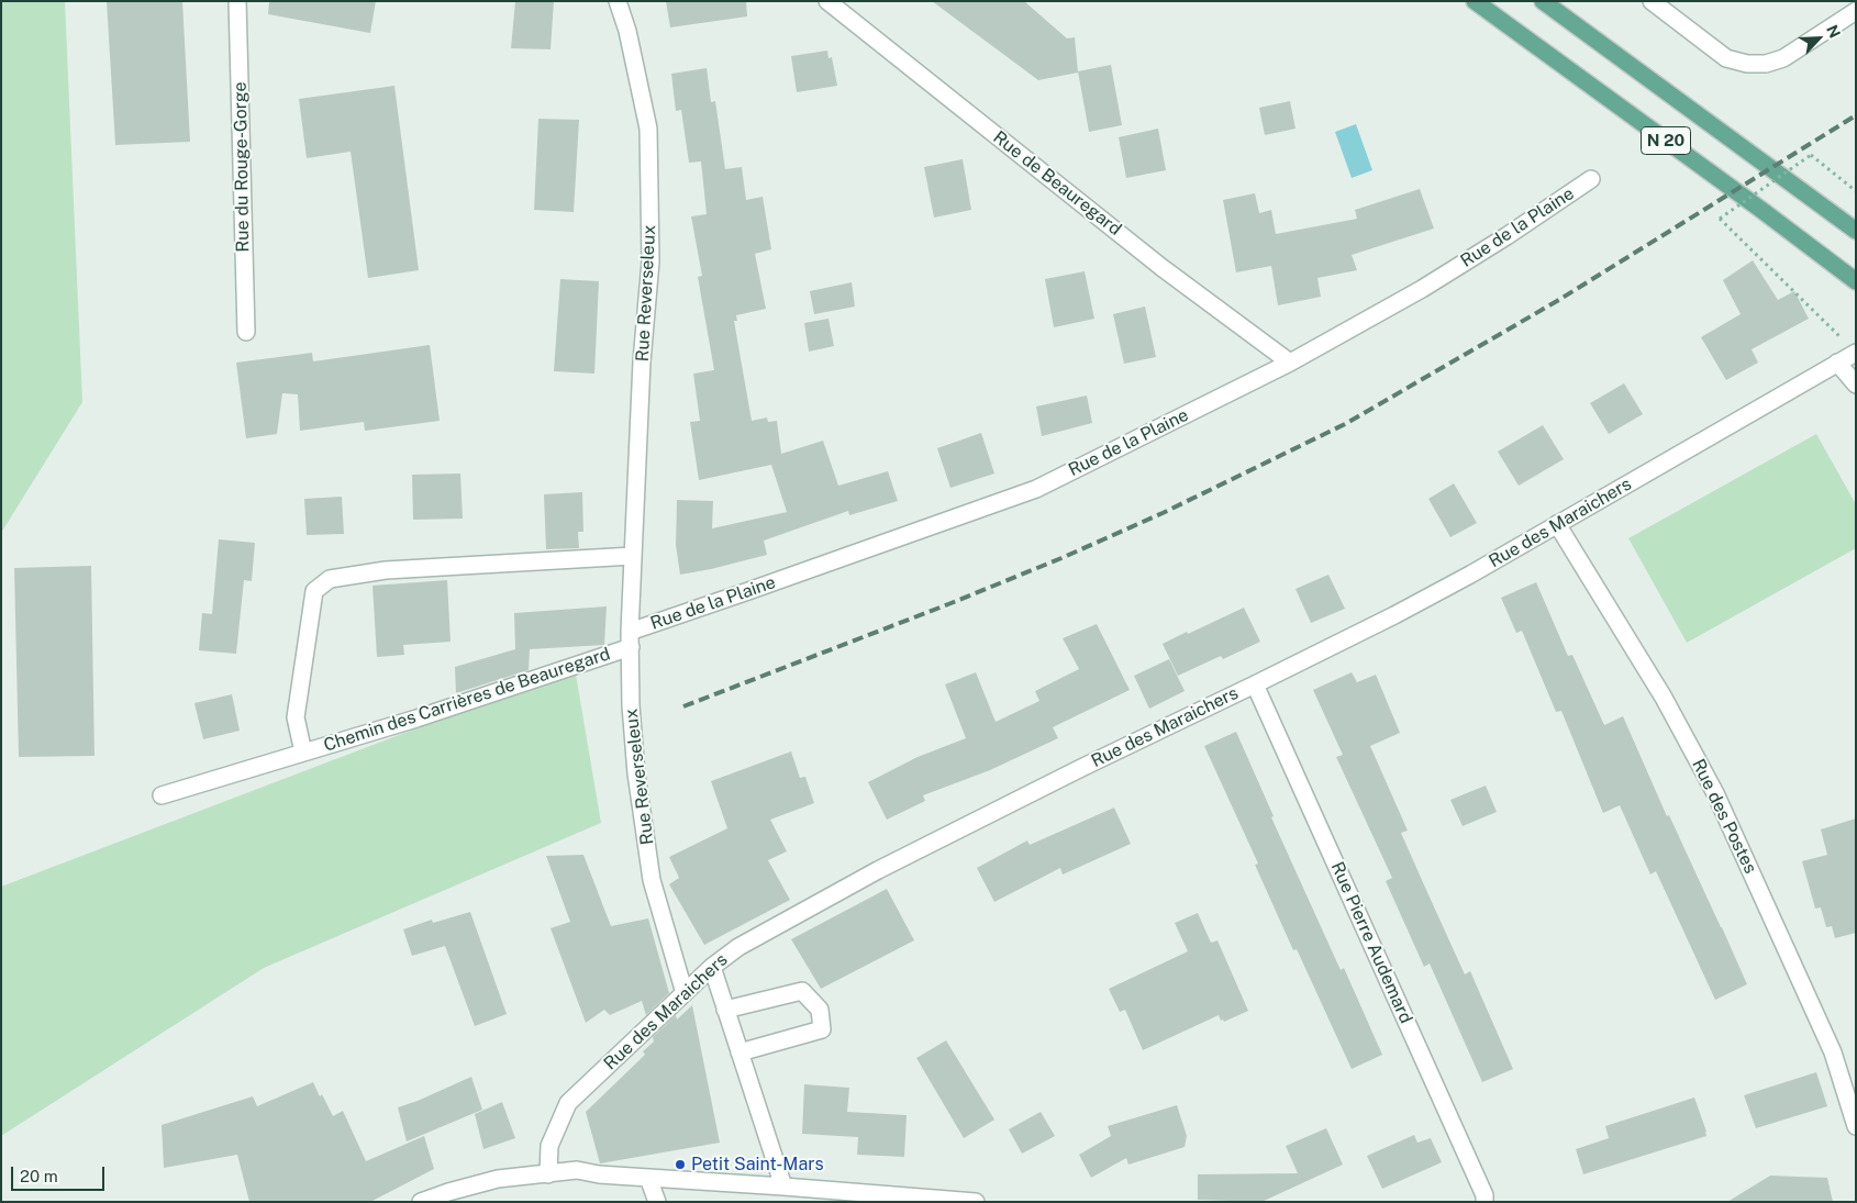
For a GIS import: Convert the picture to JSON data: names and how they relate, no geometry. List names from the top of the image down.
{
  "streets": {
    "main road": ["N 20"],
    "street": [
      "Rue du Rouge-Gorge",
      "Rue de Beauregard",
      "Rue de la Plaine",
      "Rue Reverseleux",
      "Rue des Maraichers",
      "Chemin des Carrières de Beauregard",
      "Rue des Postes",
      "Rue Pierre Audemard"
    ]
  },
  "crossings": [
    ["Rue de Beauregard", "Rue de la Plaine"],
    ["Rue de la Plaine", "Rue Reverseleux"],
    ["Rue de la Plaine", "Chemin des Carrières de Beauregard"],
    ["Rue Reverseleux", "Rue des Maraichers"],
    ["Rue Reverseleux", "Chemin des Carrières de Beauregard"],
    ["Rue des Maraichers", "Rue des Postes"],
    ["Rue des Maraichers", "Rue Pierre Audemard"]
  ],
  "places": ["Petit Saint-Mars"],
  "scale_bar": "20 m",
  "north": "top right"
}
